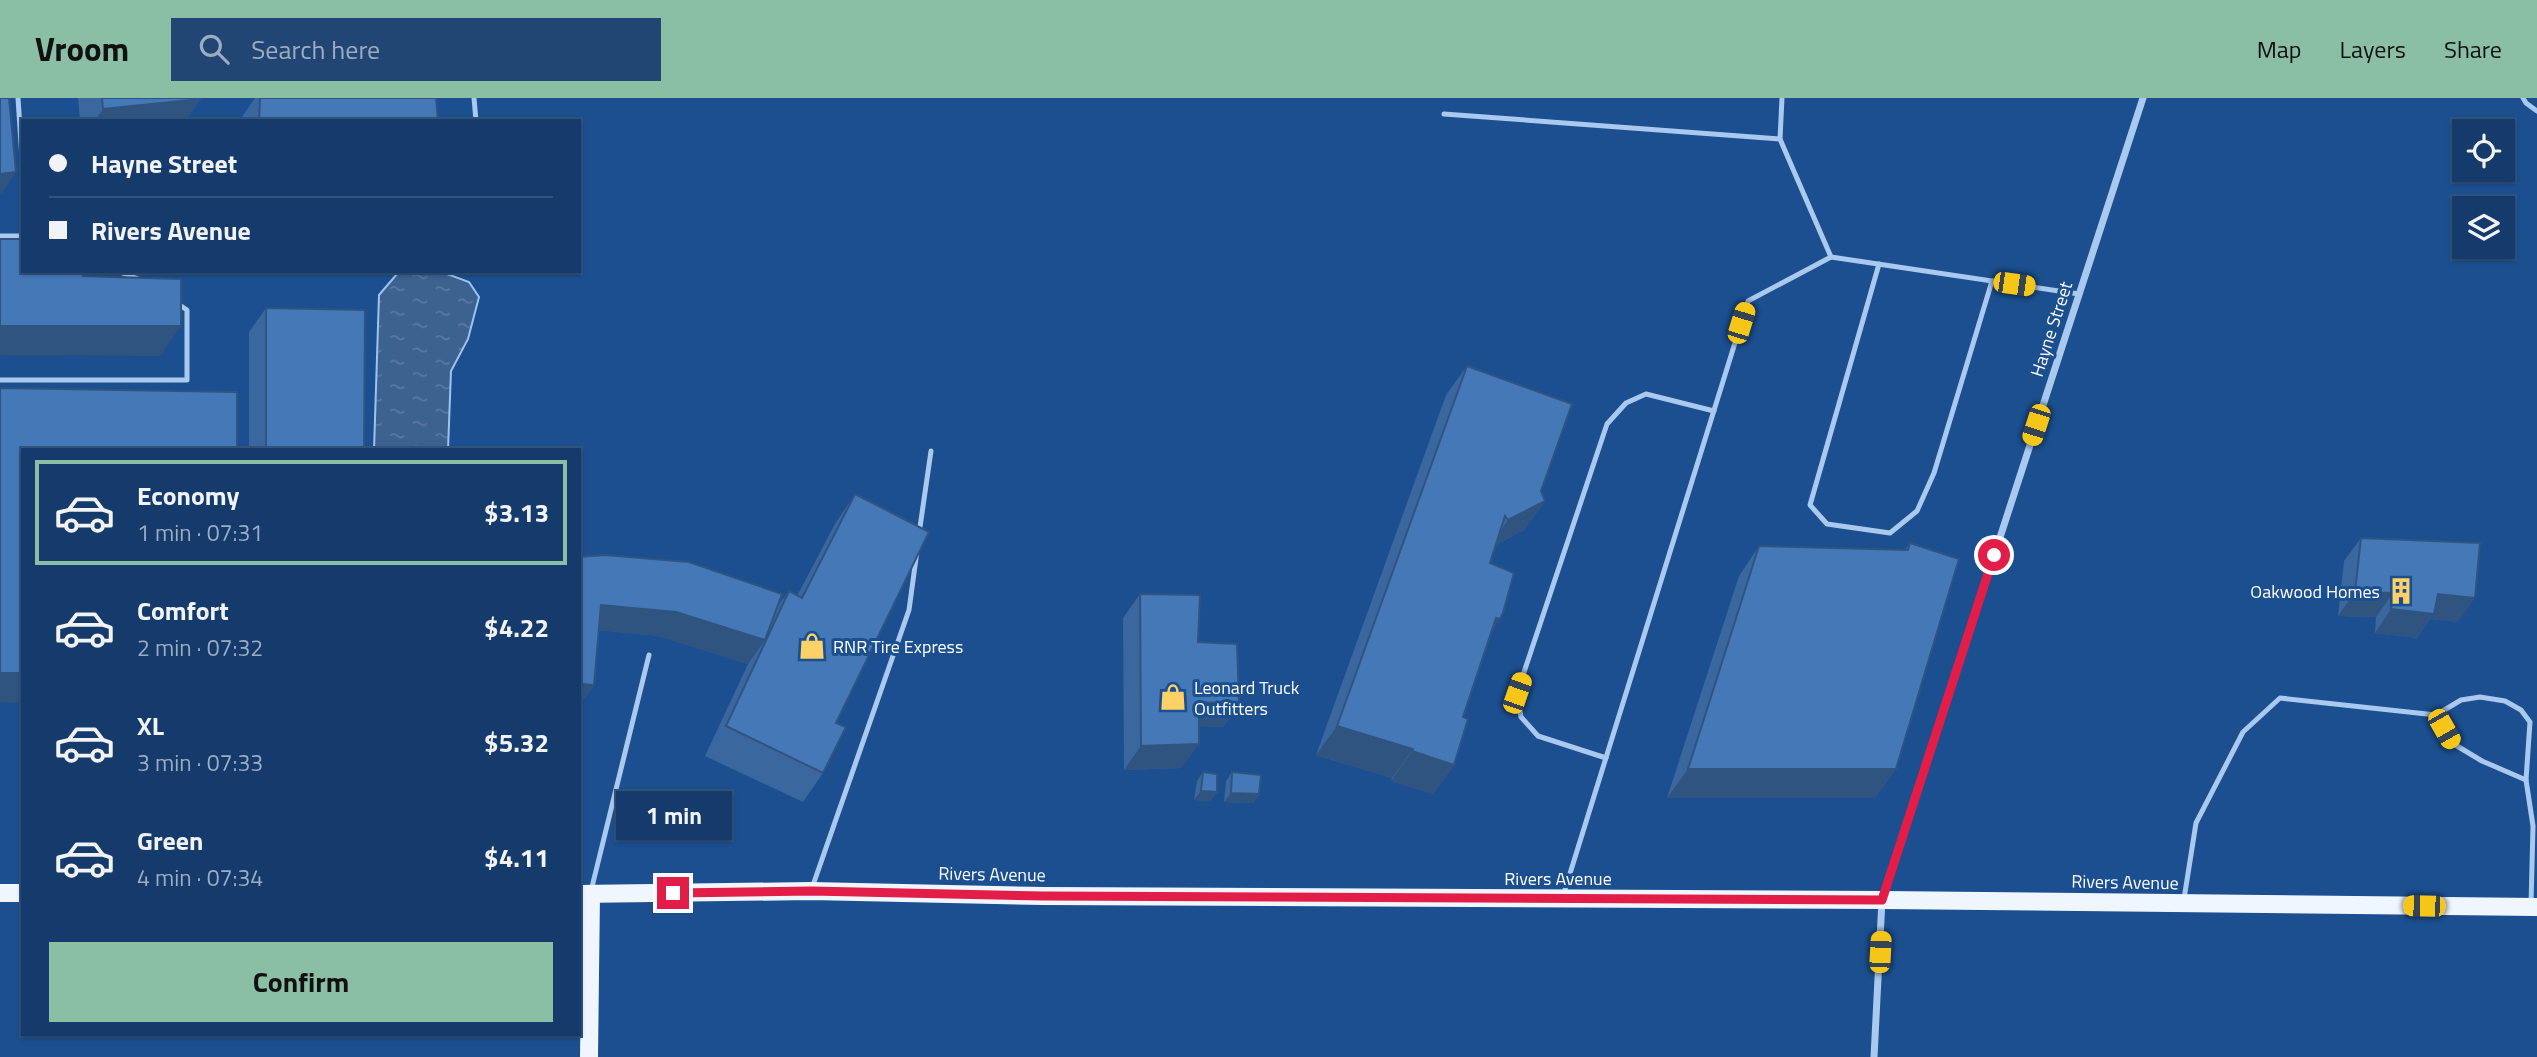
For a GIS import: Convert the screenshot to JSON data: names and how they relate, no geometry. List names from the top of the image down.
{
  "streets": {
    "main road": ["Rivers Avenue"],
    "street": ["Hayne Street"]
  },
  "crossings": [
    ["Hayne Street", "Rivers Avenue"]
  ],
  "places": {
    "building": ["Oakwood Homes"],
    "shop": ["RNR Tire Express", "Leonard Truck Outfitters"]
  },
  "page": {
    "header": "Vroom",
    "search": "Search here",
    "nav": ["Map", "Layers", "Share"],
    "banner": ["Hayne Street", "Rivers Avenue"],
    "list": [
      {
        "name": "Economy",
        "note": "1 min · 07:31",
        "value": "$3.13"
      },
      {
        "name": "Comfort",
        "note": "2 min · 07:32",
        "value": "$4.22"
      },
      {
        "name": "XL",
        "note": "3 min · 07:33",
        "value": "$5.32"
      },
      {
        "name": "Green",
        "note": "4 min · 07:34",
        "value": "$4.11"
      }
    ],
    "bubble": "1 min",
    "buttons": "Confirm"
  }
}
